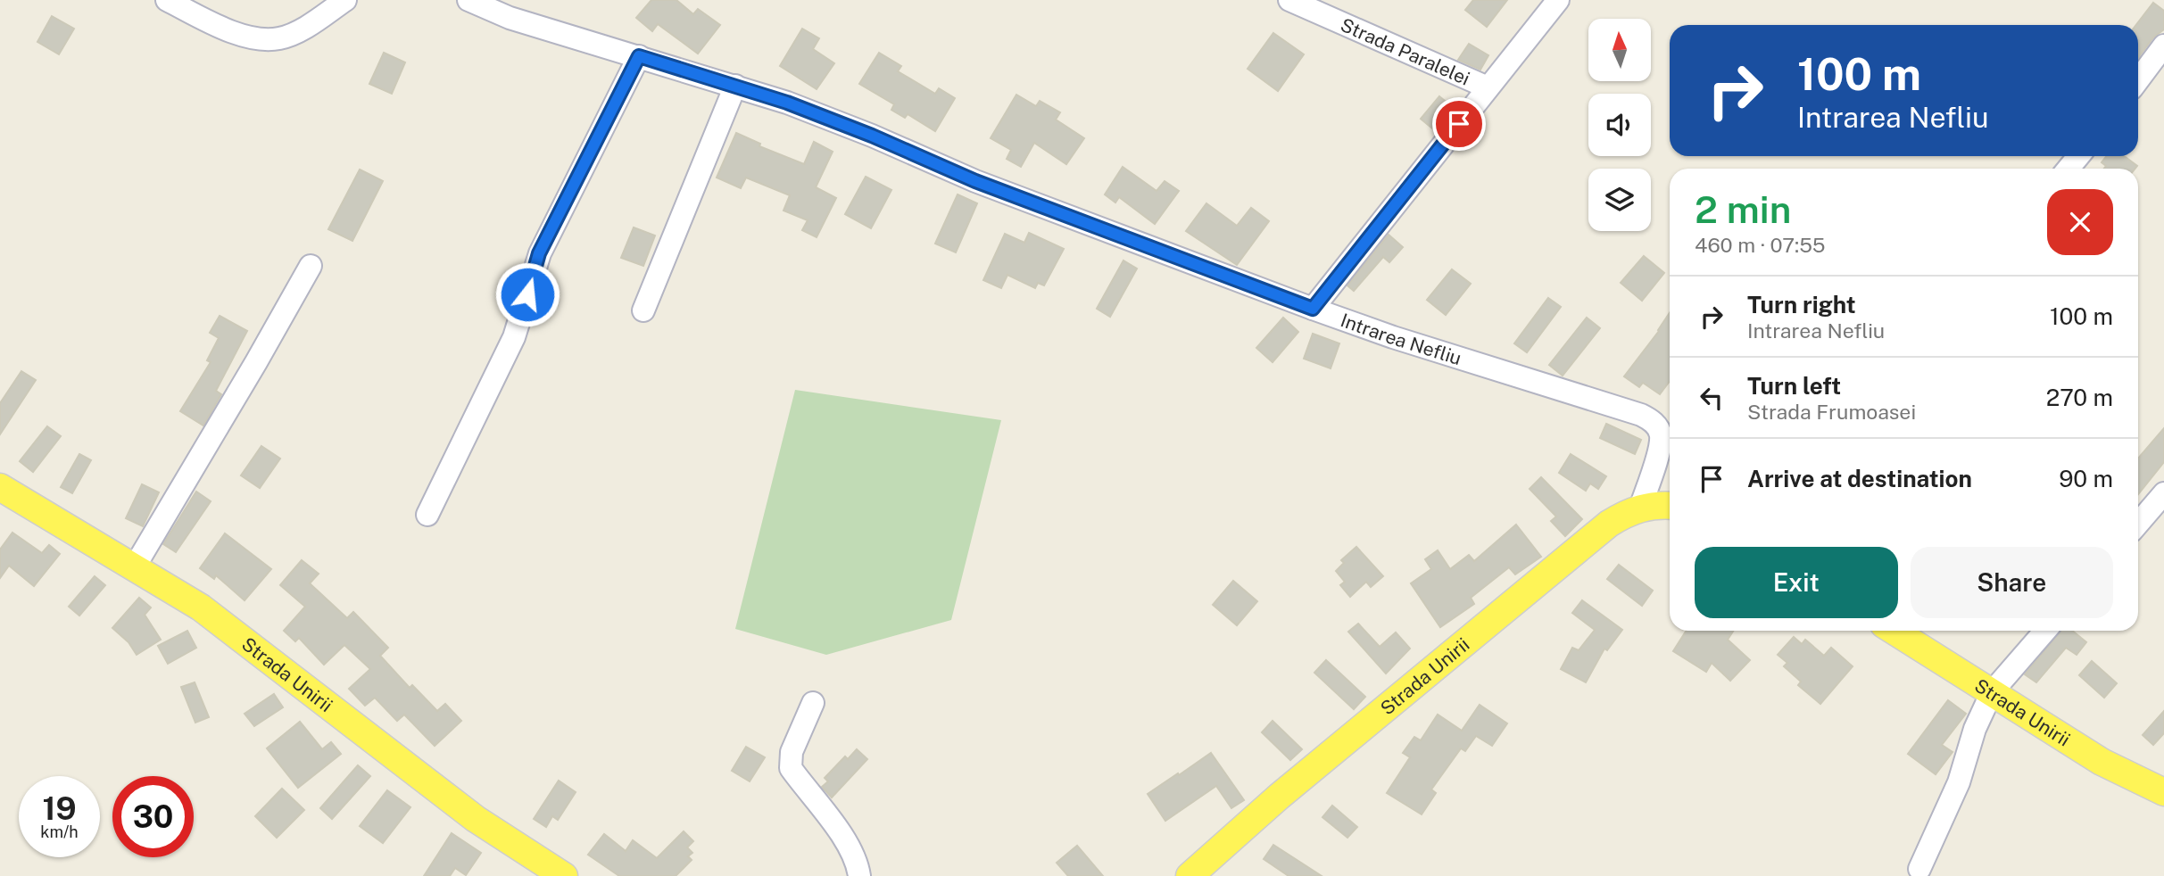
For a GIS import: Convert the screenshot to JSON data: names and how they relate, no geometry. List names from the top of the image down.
{
  "streets": {
    "main road": ["Strada Unirii"],
    "street": ["Strada Paralelei", "Intrarea Nefliu"]
  },
  "crossings": [
    ["Intrarea Nefliu", "Strada Unirii"]
  ],
  "north": "top",
  "page": {
    "turn": ["100 m", "Intrarea Nefliu"],
    "heading": ["2 min", "460 m · 07:55"],
    "list": [
      {
        "name": "Turn right",
        "note": "Intrarea Nefliu",
        "value": "100 m"
      },
      {
        "name": "Turn left",
        "note": "Strada Frumoasei",
        "value": "270 m"
      },
      {
        "name": "Arrive at destination",
        "value": "90 m"
      }
    ],
    "buttons": ["Exit", "Share"],
    "speed": "19 km/h",
    "limit": "30"
  }
}
